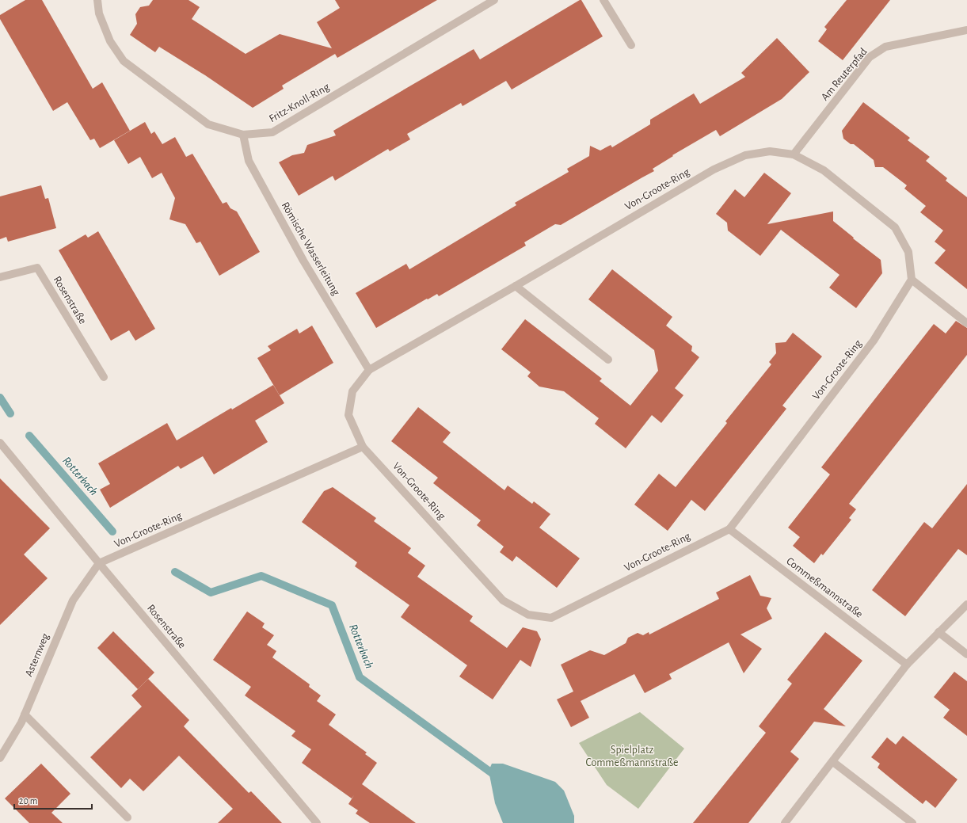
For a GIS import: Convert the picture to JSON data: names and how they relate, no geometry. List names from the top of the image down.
{
  "streets": {
    "street": [
      "Am Reuterpfad",
      "Fritz-Knoll-Ring",
      "Von-Groote-Ring",
      "Römische Wasserleitung",
      "Rosenstraße",
      "Commeßmannstraße",
      "Asternweg"
    ]
  },
  "crossings": [
    ["Am Reuterpfad", "Von-Groote-Ring"],
    ["Fritz-Knoll-Ring", "Römische Wasserleitung"],
    ["Von-Groote-Ring", "Römische Wasserleitung"],
    ["Von-Groote-Ring", "Rosenstraße"],
    ["Von-Groote-Ring", "Commeßmannstraße"],
    ["Von-Groote-Ring", "Asternweg"],
    ["Rosenstraße", "Asternweg"]
  ],
  "water": ["Rotterbach"],
  "parks": ["Spielplatz Commeßmannstraße"],
  "scale_bar": "20 m"
}
